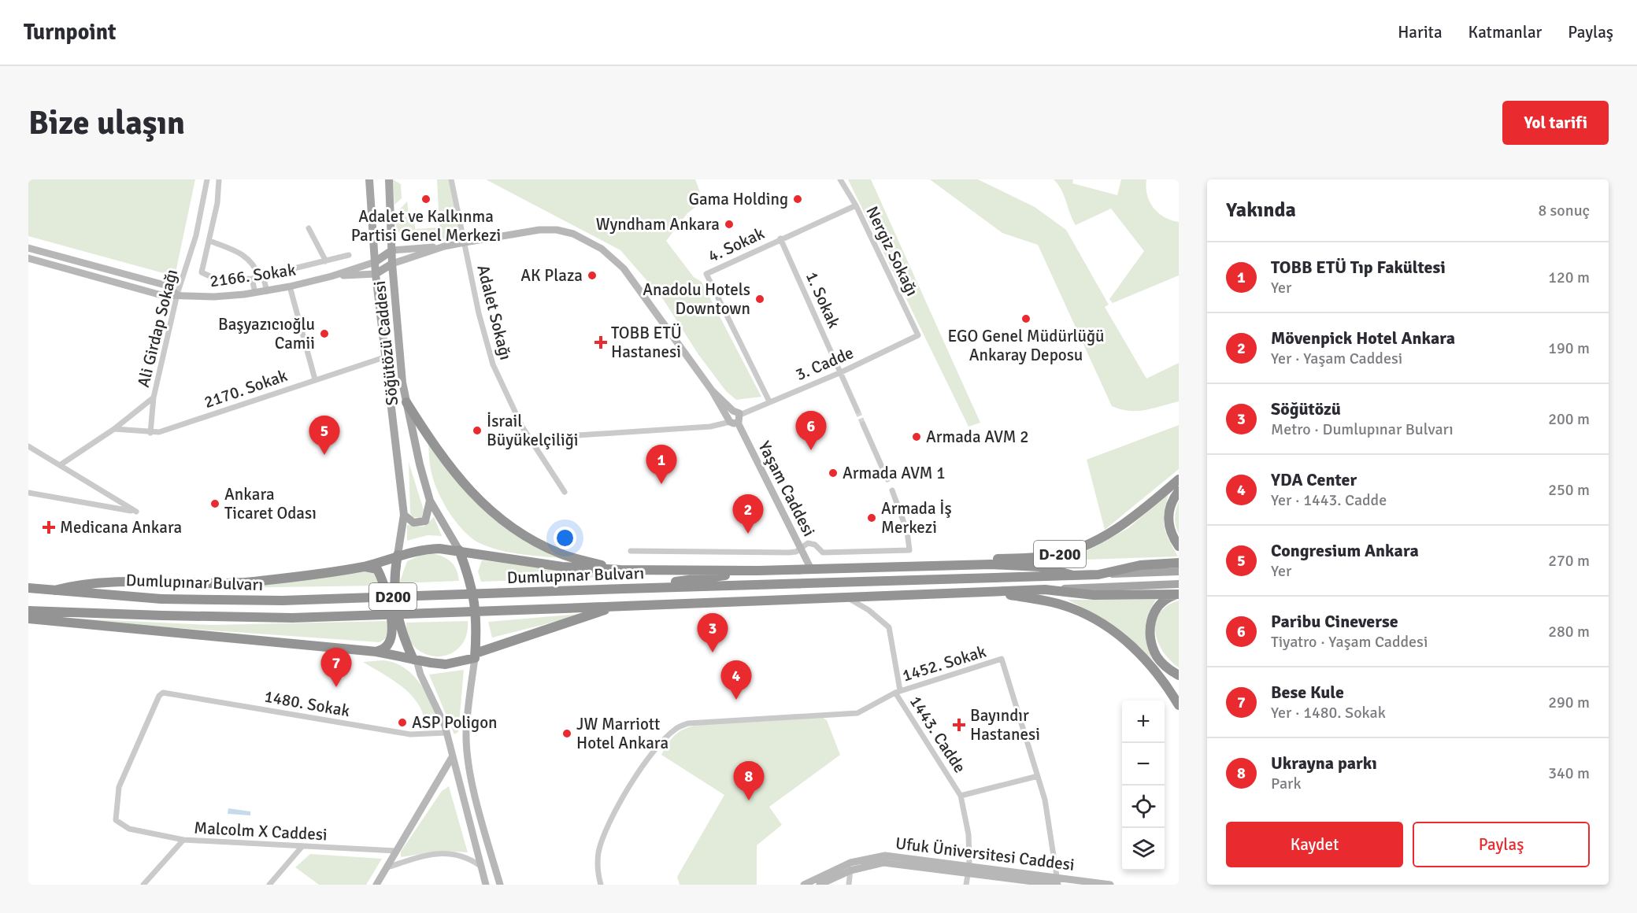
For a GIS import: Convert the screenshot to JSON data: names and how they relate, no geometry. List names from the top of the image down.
{
  "streets": {
    "highway": ["D-200", "Dumlupınar Bulvarı", "D200"],
    "main road": ["Söğütözü Caddesi"],
    "street": [
      "4. Sokak",
      "Nergiz Sokağı",
      "2166. Sokak",
      "1. Sokak",
      "Adalet Sokağı",
      "Ali Girdap Sokağı",
      "3. Cadde",
      "2170. Sokak",
      "Yaşam Caddesi",
      "1452. Sokak",
      "1480. Sokak",
      "1443. Cadde",
      "Malcolm X Caddesi",
      "Ufuk Üniversitesi Caddesi"
    ]
  },
  "crossings": [
    ["4. Sokak", "Nergiz Sokağı"],
    ["4. Sokak", "1. Sokak"],
    ["4. Sokak", "3. Cadde"],
    ["Nergiz Sokağı", "3. Cadde"],
    ["2166. Sokak", "Ali Girdap Sokağı"],
    ["2166. Sokak", "Söğütözü Caddesi"],
    ["1. Sokak", "3. Cadde"],
    ["Adalet Sokağı", "Yaşam Caddesi"],
    ["Ali Girdap Sokağı", "2170. Sokak"],
    ["Söğütözü Caddesi", "2170. Sokak"],
    ["Söğütözü Caddesi", "Yaşam Caddesi"],
    ["Söğütözü Caddesi", "Dumlupınar Bulvarı"],
    ["3. Cadde", "Yaşam Caddesi"],
    ["1452. Sokak", "1443. Cadde"],
    ["1480. Sokak", "Malcolm X Caddesi"],
    ["1443. Cadde", "Ufuk Üniversitesi Caddesi"]
  ],
  "places": {
    "other": [
      "Adalet ve Kalkınma Partisi Genel Merkezi",
      "Gama Holding",
      "Wyndham Ankara",
      "AK Plaza",
      "Anadolu Hotels Downtown",
      "EGO Genel Müdürlüğü Ankaray Deposu",
      "Başyazıcıoğlu Camii",
      "İsrail Büyükelçiliği",
      "Armada AVM 2",
      "Armada AVM 1",
      "Ankara Ticaret Odası",
      "Armada İş Merkezi",
      "ASP Poligon",
      "JW Marriott Hotel Ankara"
    ],
    "health": ["TOBB ETÜ Hastanesi", "Medicana Ankara", "Bayındır Hastanesi"]
  },
  "page": {
    "header": "Turnpoint",
    "nav": ["Harita", "Katmanlar", "Paylaş"],
    "buttons": [
      "Yol tarifi",
      ["Kaydet", "Paylaş"]
    ],
    "title": "Bize ulaşın",
    "heading": ["Yakında", "8 sonuç"],
    "list": [
      {
        "mark": "1",
        "name": "TOBB ETÜ Tıp Fakültesi",
        "note": "Yer",
        "value": "120 m"
      },
      {
        "mark": "2",
        "name": "Mövenpick Hotel Ankara",
        "note": "Yer · Yaşam Caddesi",
        "value": "190 m"
      },
      {
        "mark": "3",
        "name": "Söğütözü",
        "note": "Metro · Dumlupınar Bulvarı",
        "value": "200 m"
      },
      {
        "mark": "4",
        "name": "YDA Center",
        "note": "Yer · 1443. Cadde",
        "value": "250 m"
      },
      {
        "mark": "5",
        "name": "Congresium Ankara",
        "note": "Yer",
        "value": "270 m"
      },
      {
        "mark": "6",
        "name": "Paribu Cineverse",
        "note": "Tiyatro · Yaşam Caddesi",
        "value": "280 m"
      },
      {
        "mark": "7",
        "name": "Bese Kule",
        "note": "Yer · 1480. Sokak",
        "value": "290 m"
      },
      {
        "mark": "8",
        "name": "Ukrayna parkı",
        "note": "Park",
        "value": "340 m"
      }
    ],
    "pins": [
      "6",
      "5",
      "1",
      "2",
      "3",
      "7",
      "4",
      "8"
    ],
    "map_buttons": ["+", "−"]
  }
}
